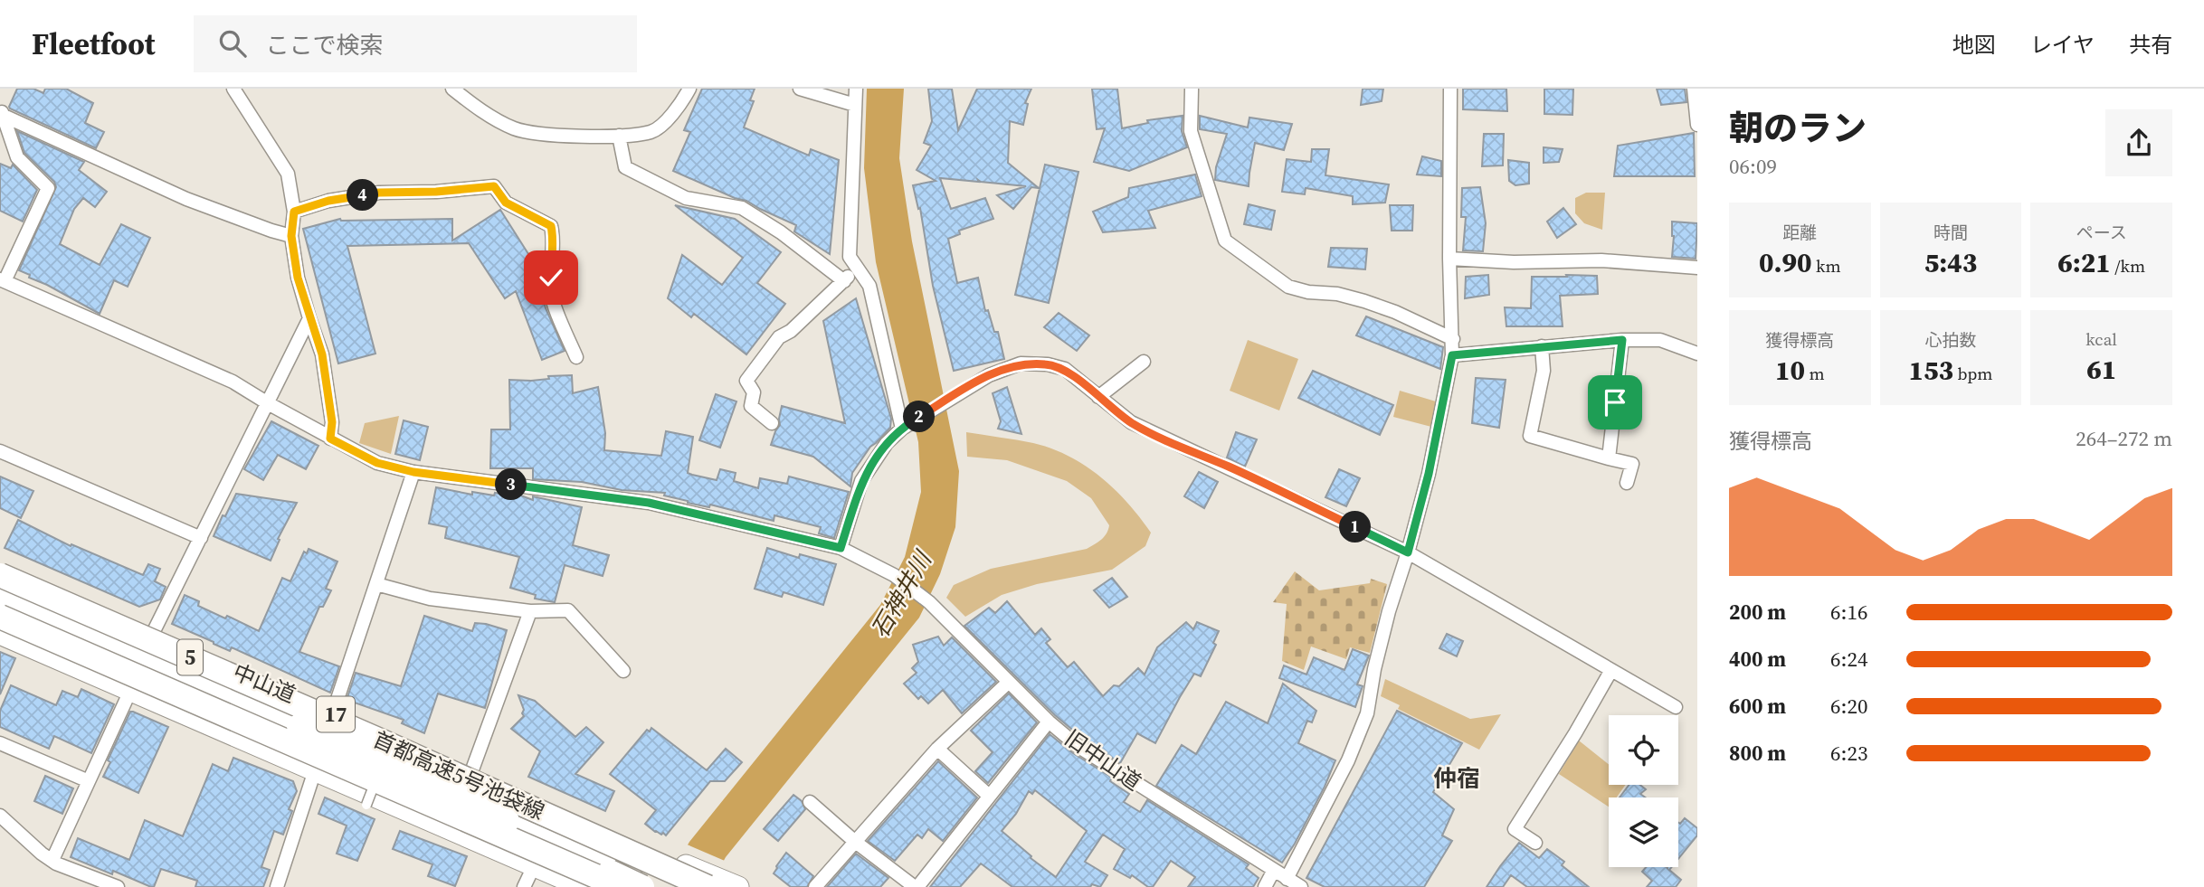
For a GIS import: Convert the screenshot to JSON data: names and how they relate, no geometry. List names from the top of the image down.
{
  "streets": {
    "highway": [
      "5",
      "中山道",
      "17",
      "首都高速5号池袋線"
    ],
    "street": ["旧中山道"]
  },
  "crossings": [
    ["中山道", "首都高速5号池袋線"]
  ],
  "districts": ["仲宿"],
  "water": ["石神井川"],
  "page": {
    "header": "Fleetfoot",
    "search": "ここで検索",
    "nav": ["地図", "レイヤ", "共有"],
    "heading": ["朝のラン", "06:09"],
    "pins": [
      "4",
      "2",
      "3",
      "1"
    ],
    "stats": [
      ["距離", "0.90 km"],
      ["時間", "5:43"],
      ["ペース", "6:21 /km"],
      ["獲得標高", "10 m"],
      ["心拍数", "153 bpm"],
      ["kcal", "61"]
    ],
    "chart": ["獲得標高", "264–272 m"],
    "list": [
      {
        "name": "200 m",
        "note": "6:16"
      },
      {
        "name": "400 m",
        "note": "6:24"
      },
      {
        "name": "600 m",
        "note": "6:20"
      },
      {
        "name": "800 m",
        "note": "6:23"
      }
    ]
  }
}
